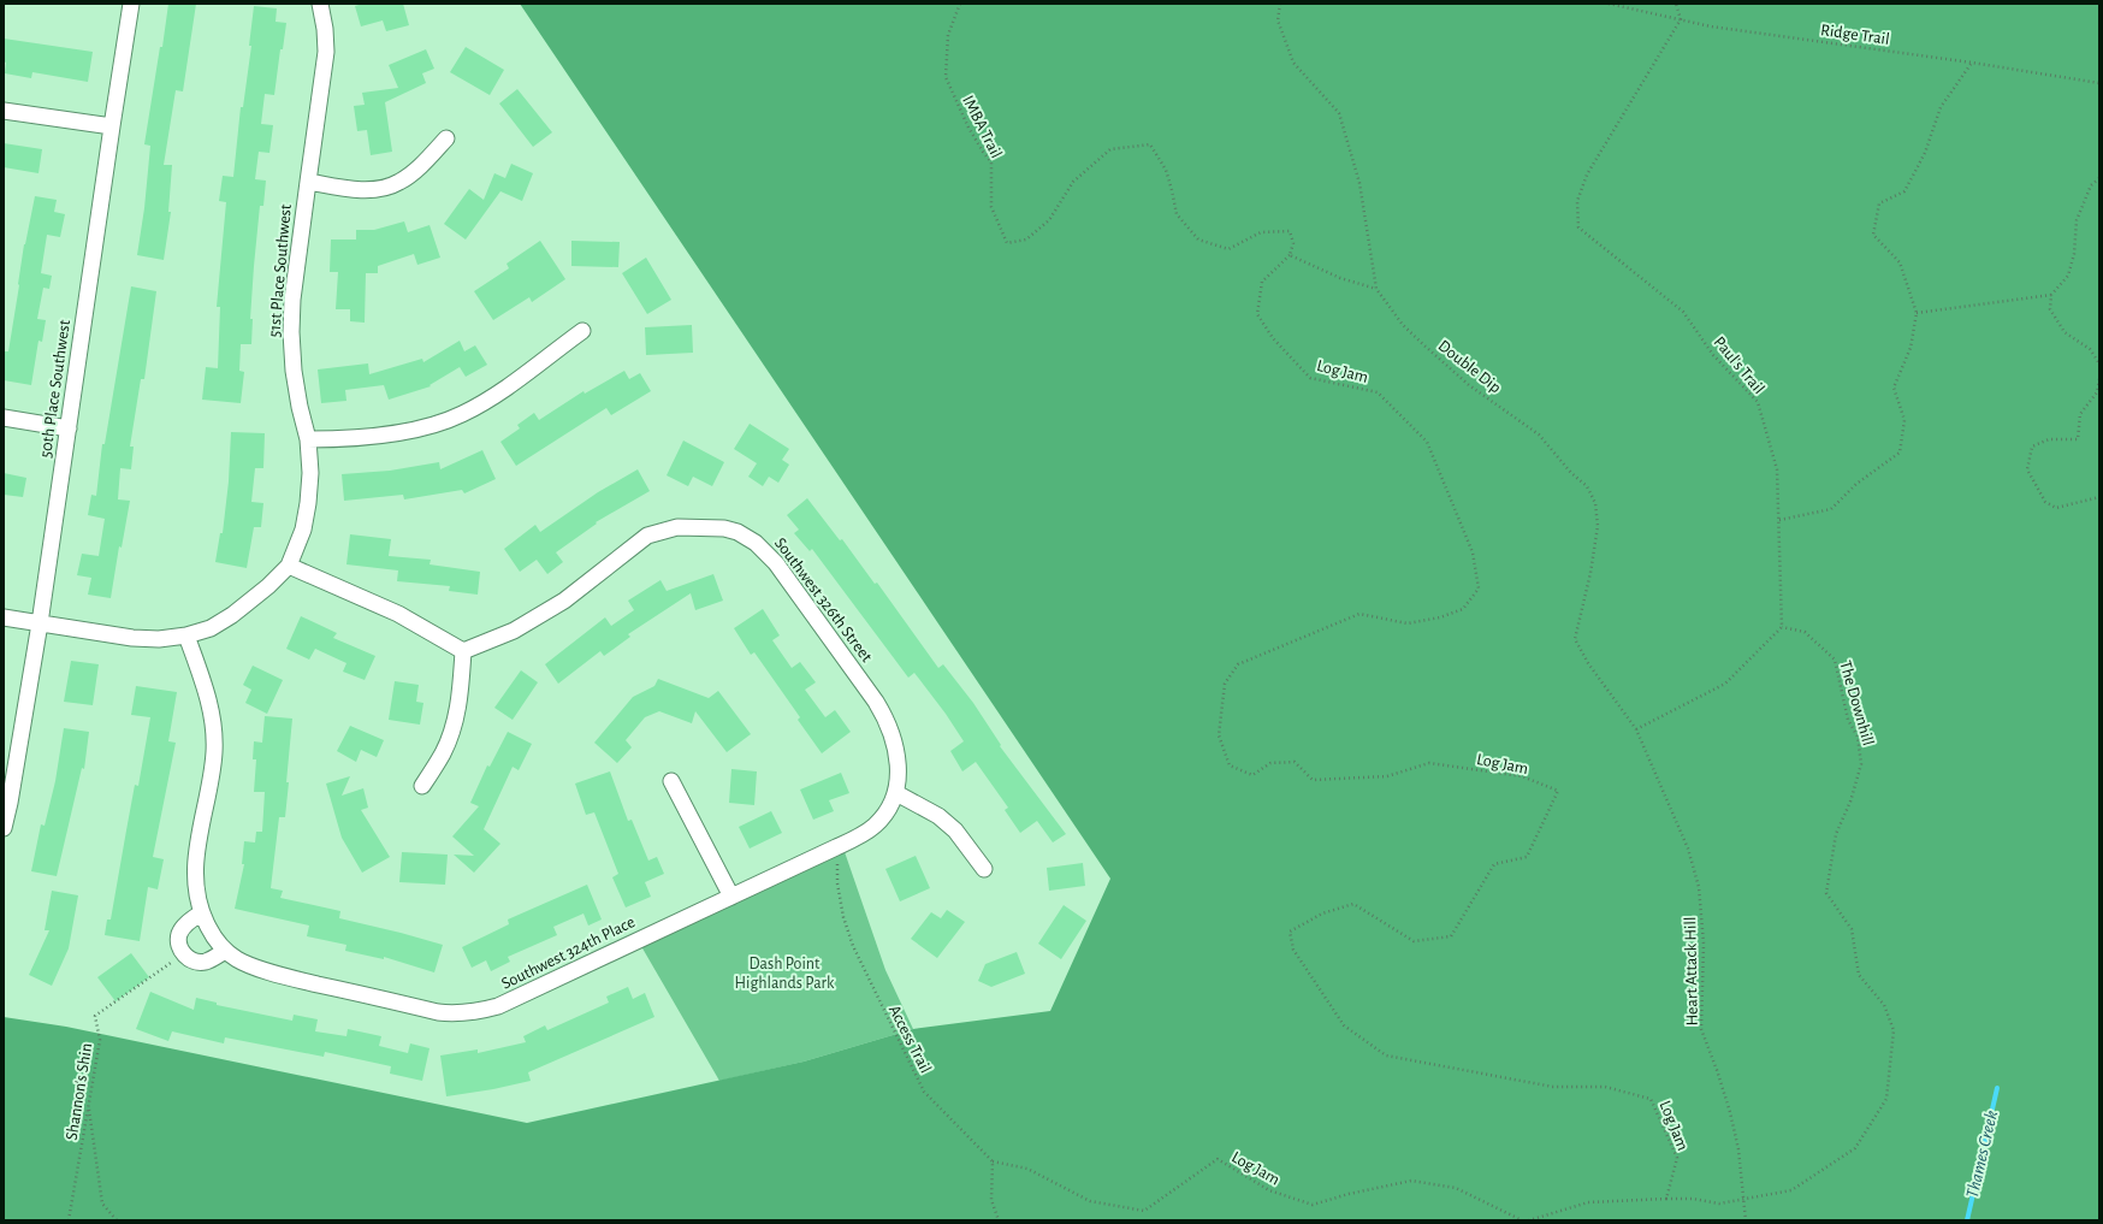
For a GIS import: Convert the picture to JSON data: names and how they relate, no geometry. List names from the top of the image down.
{
  "streets": {
    "street": [
      "51st Place Southwest",
      "50th Place Southwest",
      "Southwest 326th Street",
      "Southwest 324th Place"
    ],
    "path": [
      "Ridge Trail",
      "IMBA Trail",
      "Paul's Trail",
      "Double Dip",
      "Log Jam",
      "The Downhill",
      "Heart Attack Hill",
      "Access Trail",
      "Shannon's Shin"
    ]
  },
  "crossings": [
    ["Ridge Trail", "Paul's Trail"],
    ["IMBA Trail", "Log Jam"],
    ["51st Place Southwest", "50th Place Southwest"],
    ["51st Place Southwest", "Southwest 324th Place"],
    ["Paul's Trail", "The Downhill"],
    ["Double Dip", "Heart Attack Hill"],
    ["Log Jam", "The Downhill"],
    ["Log Jam", "Access Trail"],
    ["Southwest 326th Street", "Southwest 324th Place"],
    ["The Downhill", "Heart Attack Hill"],
    ["Southwest 324th Place", "Access Trail"]
  ],
  "water": ["Thames Creek"],
  "parks": ["Dash Point Highlands Park"]
}
